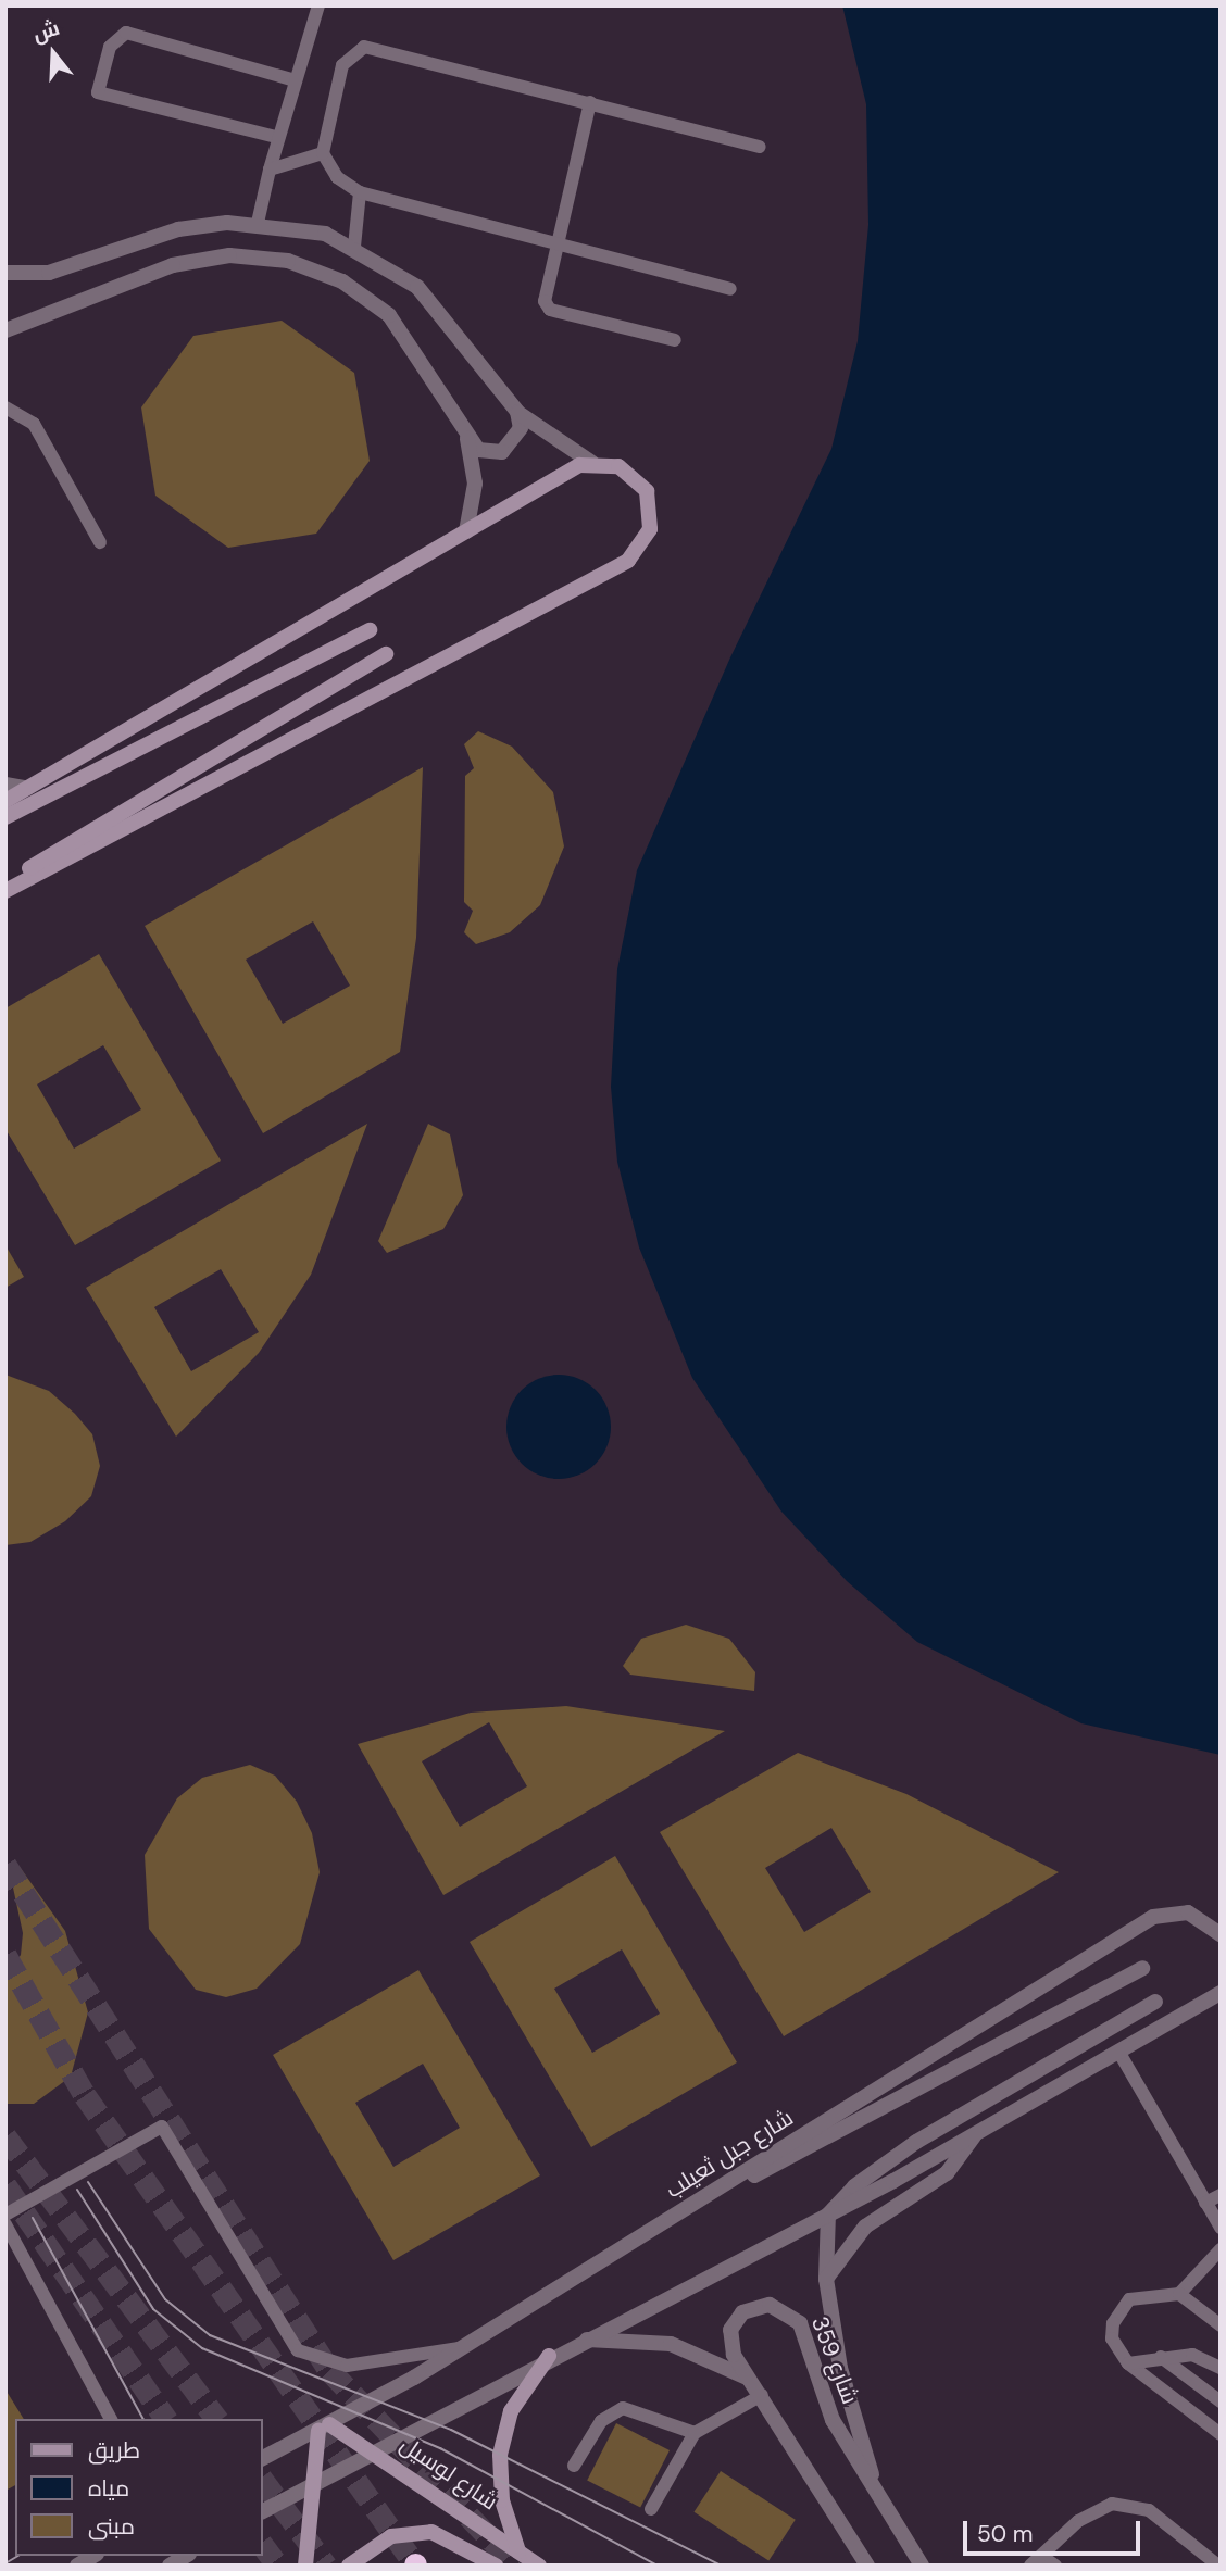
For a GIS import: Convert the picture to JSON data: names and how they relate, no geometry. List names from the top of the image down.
{
  "streets": {
    "street": ["شارع جبل ثعيلب", "شارع 359", "شارع لوسيل"]
  },
  "crossings": [
    ["شارع جبل ثعيلب", "شارع لوسيل"]
  ],
  "legend": ["طريق", "مياه", "مبنى"],
  "scale_bar": "50 m",
  "north": "top"
}
